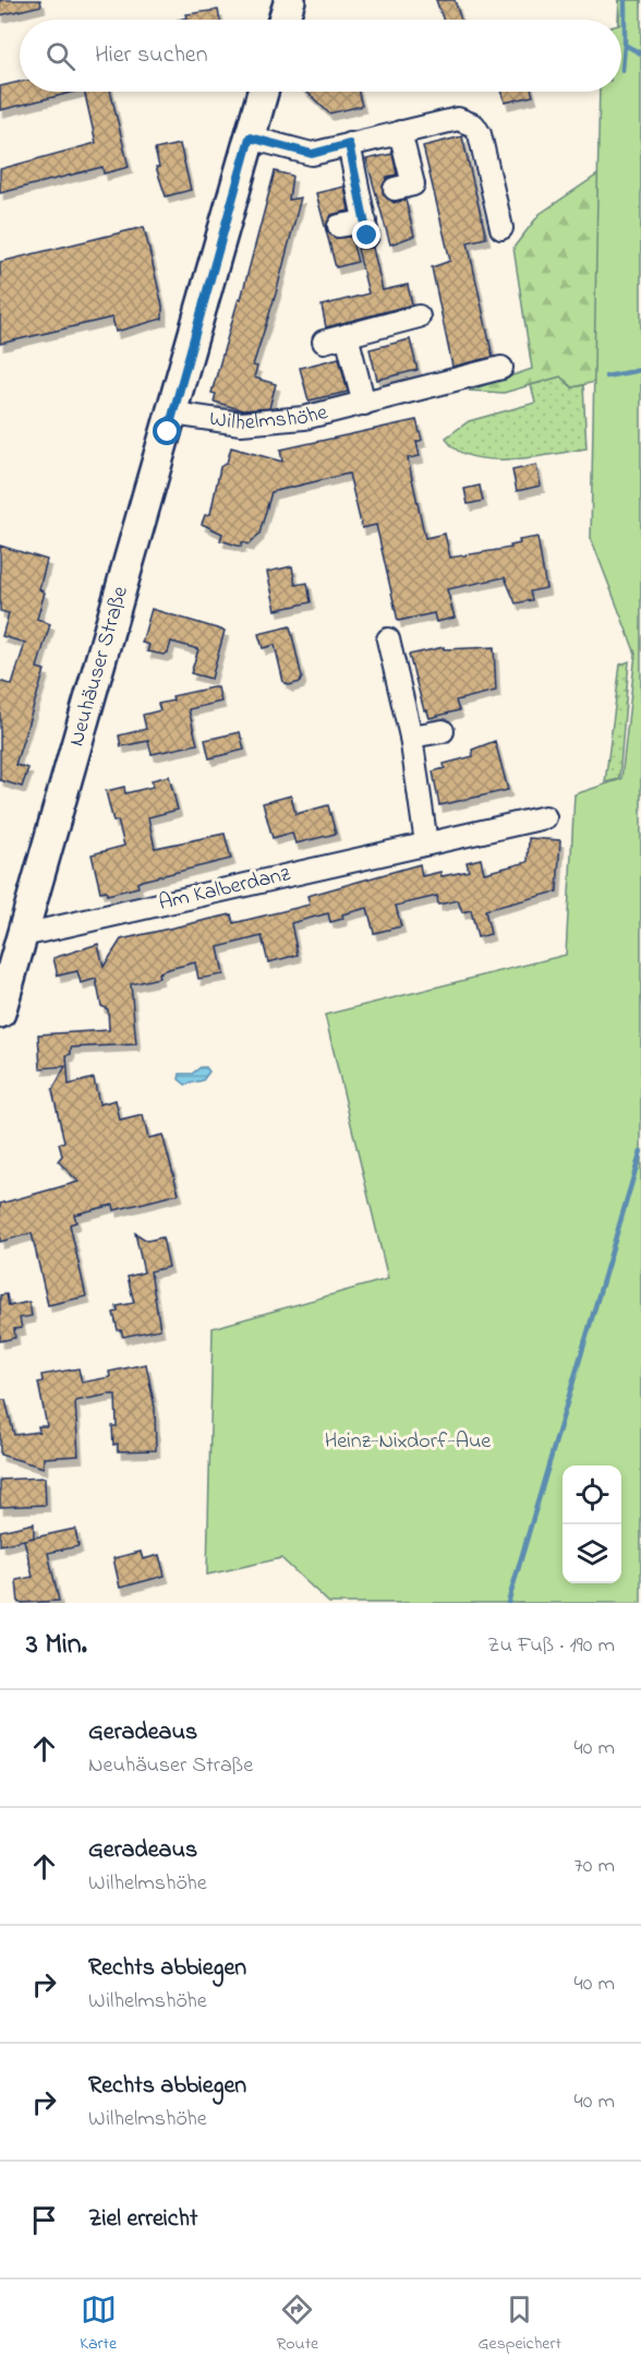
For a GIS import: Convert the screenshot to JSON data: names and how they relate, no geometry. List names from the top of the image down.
{
  "streets": {
    "main road": ["Neuhäuser Straße"],
    "street": ["Wilhelmshöhe", "Am Kalberdanz"]
  },
  "crossings": [
    ["Wilhelmshöhe", "Neuhäuser Straße"],
    ["Neuhäuser Straße", "Am Kalberdanz"]
  ],
  "parks": ["Heinz-Nixdorf-Aue"],
  "page": {
    "search": "Hier suchen",
    "heading": ["3 Min.", "Zu Fuß · 190 m"],
    "list": [
      ["Geradeaus", "Neuhäuser Straße", "40 m"],
      ["Geradeaus", "Wilhelmshöhe", "70 m"],
      ["Rechts abbiegen", "Wilhelmshöhe", "40 m"],
      ["Rechts abbiegen", "Wilhelmshöhe", "40 m"],
      "Ziel erreicht"
    ],
    "nav": ["Karte", "Route", "Gespeichert"]
  }
}
